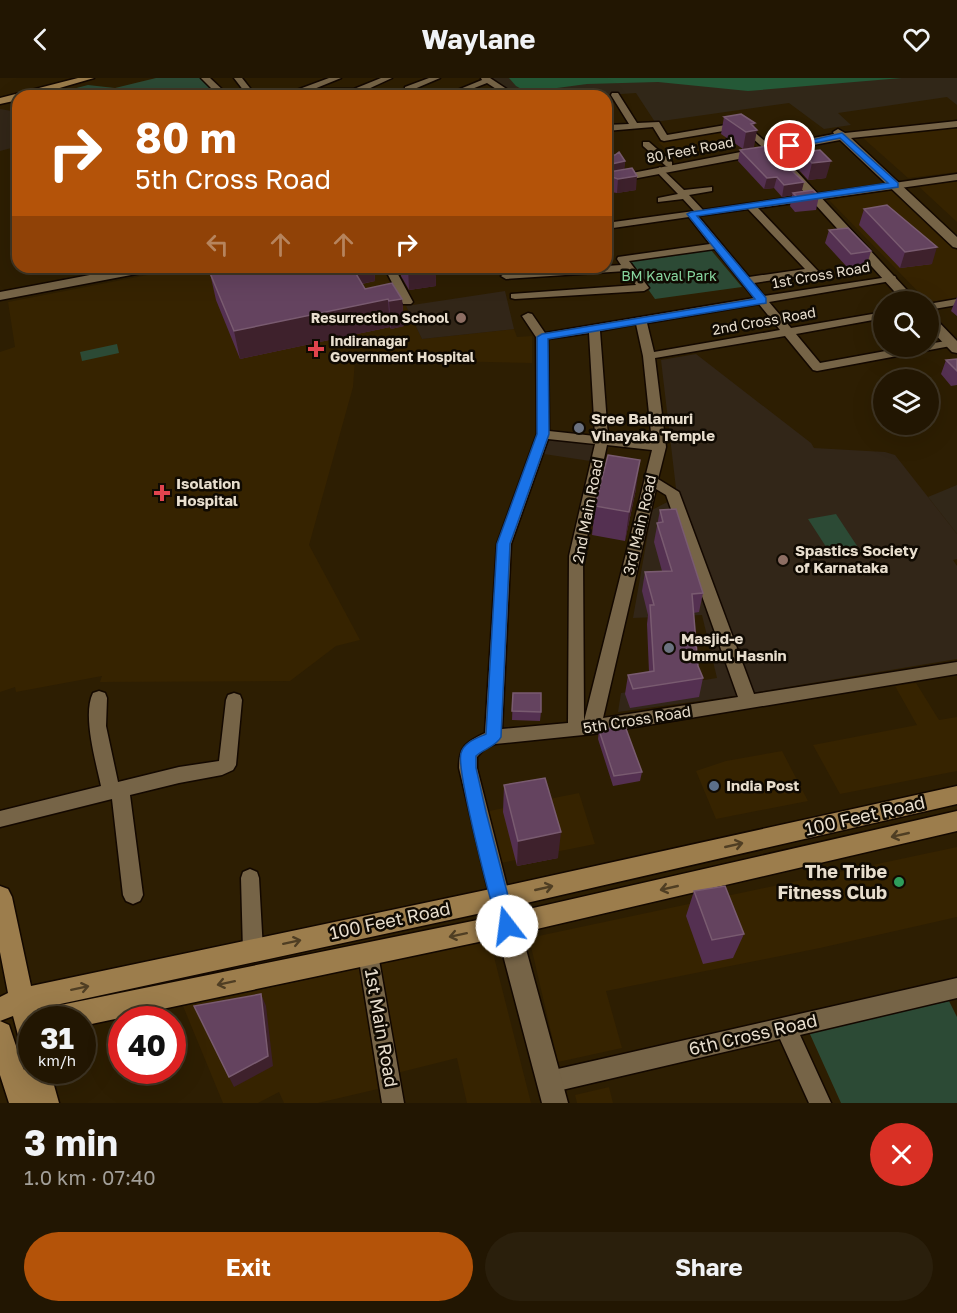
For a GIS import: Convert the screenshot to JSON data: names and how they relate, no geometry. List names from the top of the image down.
{
  "streets": {
    "main road": ["80 Feet Road", "100 Feet Road"],
    "street": [
      "1st Cross Road",
      "2nd Cross Road",
      "2nd Main Road",
      "3rd Main Road",
      "5th Cross Road",
      "1st Main Road",
      "6th Cross Road"
    ]
  },
  "crossings": [
    ["1st Cross Road", "2nd Main Road"],
    ["1st Cross Road", "3rd Main Road"],
    ["2nd Cross Road", "3rd Main Road"],
    ["2nd Main Road", "3rd Main Road"],
    ["2nd Main Road", "5th Cross Road"],
    ["3rd Main Road", "5th Cross Road"],
    ["5th Cross Road", "100 Feet Road"],
    ["100 Feet Road", "1st Main Road"]
  ],
  "parks": ["BM Kaval Park"],
  "places": {
    "other": [
      "Resurrection School",
      "Sree Balamuri Vinayaka Temple",
      "Spastics Society of Karnataka",
      "Masjid-e Ummul Hasnin",
      "India Post",
      "The Tribe Fitness Club"
    ],
    "health": ["Indiranagar Government Hospital", "Isolation Hospital"]
  },
  "page": {
    "header": "Waylane",
    "turn": ["80 m", "5th Cross Road"],
    "speed": "31 km/h",
    "limit": "40",
    "heading": ["3 min", "1.0 km · 07:40"],
    "buttons": ["Exit", "Share"]
  }
}
